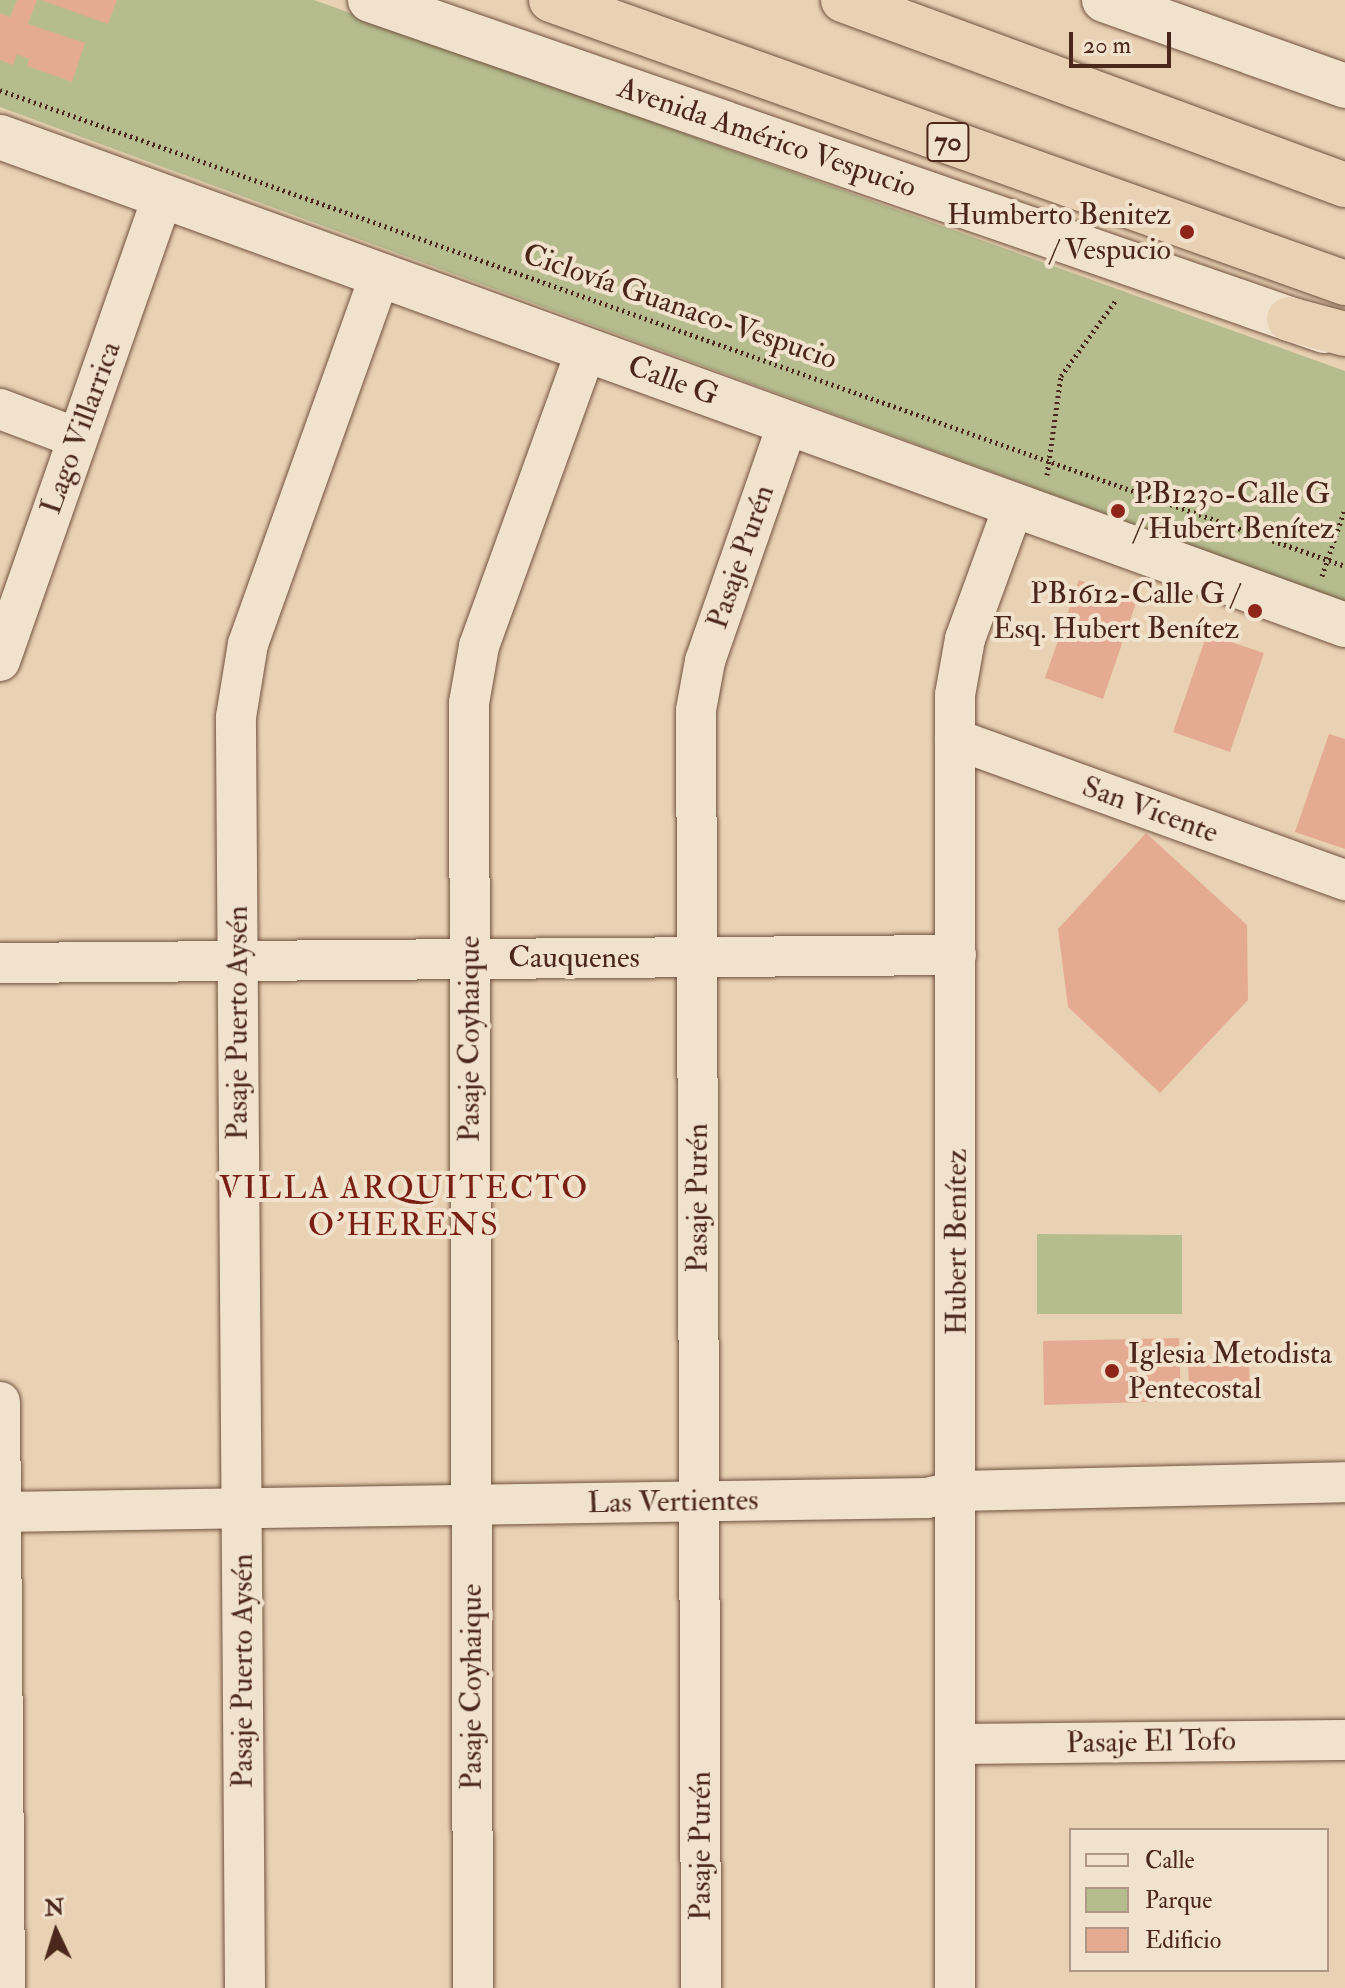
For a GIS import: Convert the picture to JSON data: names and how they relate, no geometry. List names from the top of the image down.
{
  "streets": {
    "highway": ["70"],
    "street": [
      "Avenida Américo Vespucio",
      "Calle G",
      "Lago Villarrica",
      "Pasaje Purén",
      "San Vicente",
      "Cauquenes",
      "Pasaje Puerto Aysén",
      "Pasaje Coyhaique",
      "Hubert Benítez",
      "Las Vertientes",
      "Pasaje El Tofo"
    ],
    "path": ["Ciclovía Guanaco-Vespucio"]
  },
  "crossings": [
    ["Calle G", "Lago Villarrica"],
    ["Calle G", "Pasaje Purén"],
    ["Calle G", "Pasaje Puerto Aysén"],
    ["Calle G", "Pasaje Coyhaique"],
    ["Calle G", "Hubert Benítez"],
    ["Pasaje Purén", "Cauquenes"],
    ["Pasaje Purén", "Las Vertientes"],
    ["San Vicente", "Hubert Benítez"],
    ["Cauquenes", "Pasaje Puerto Aysén"],
    ["Cauquenes", "Pasaje Coyhaique"],
    ["Cauquenes", "Hubert Benítez"],
    ["Pasaje Puerto Aysén", "Las Vertientes"],
    ["Pasaje Coyhaique", "Las Vertientes"],
    ["Hubert Benítez", "Las Vertientes"],
    ["Hubert Benítez", "Pasaje El Tofo"]
  ],
  "districts": ["VILLA ARQUITECTO O'HERENS"],
  "places": [
    "Humberto Benitez / Vespucio",
    "PB1230-Calle G / Hubert Benítez",
    "PB1612-Calle G / Esq. Hubert Benítez",
    "Iglesia Metodista Pentecostal"
  ],
  "legend": ["Calle", "Parque", "Edificio"],
  "scale_bar": "20 m",
  "north": "top"
}
